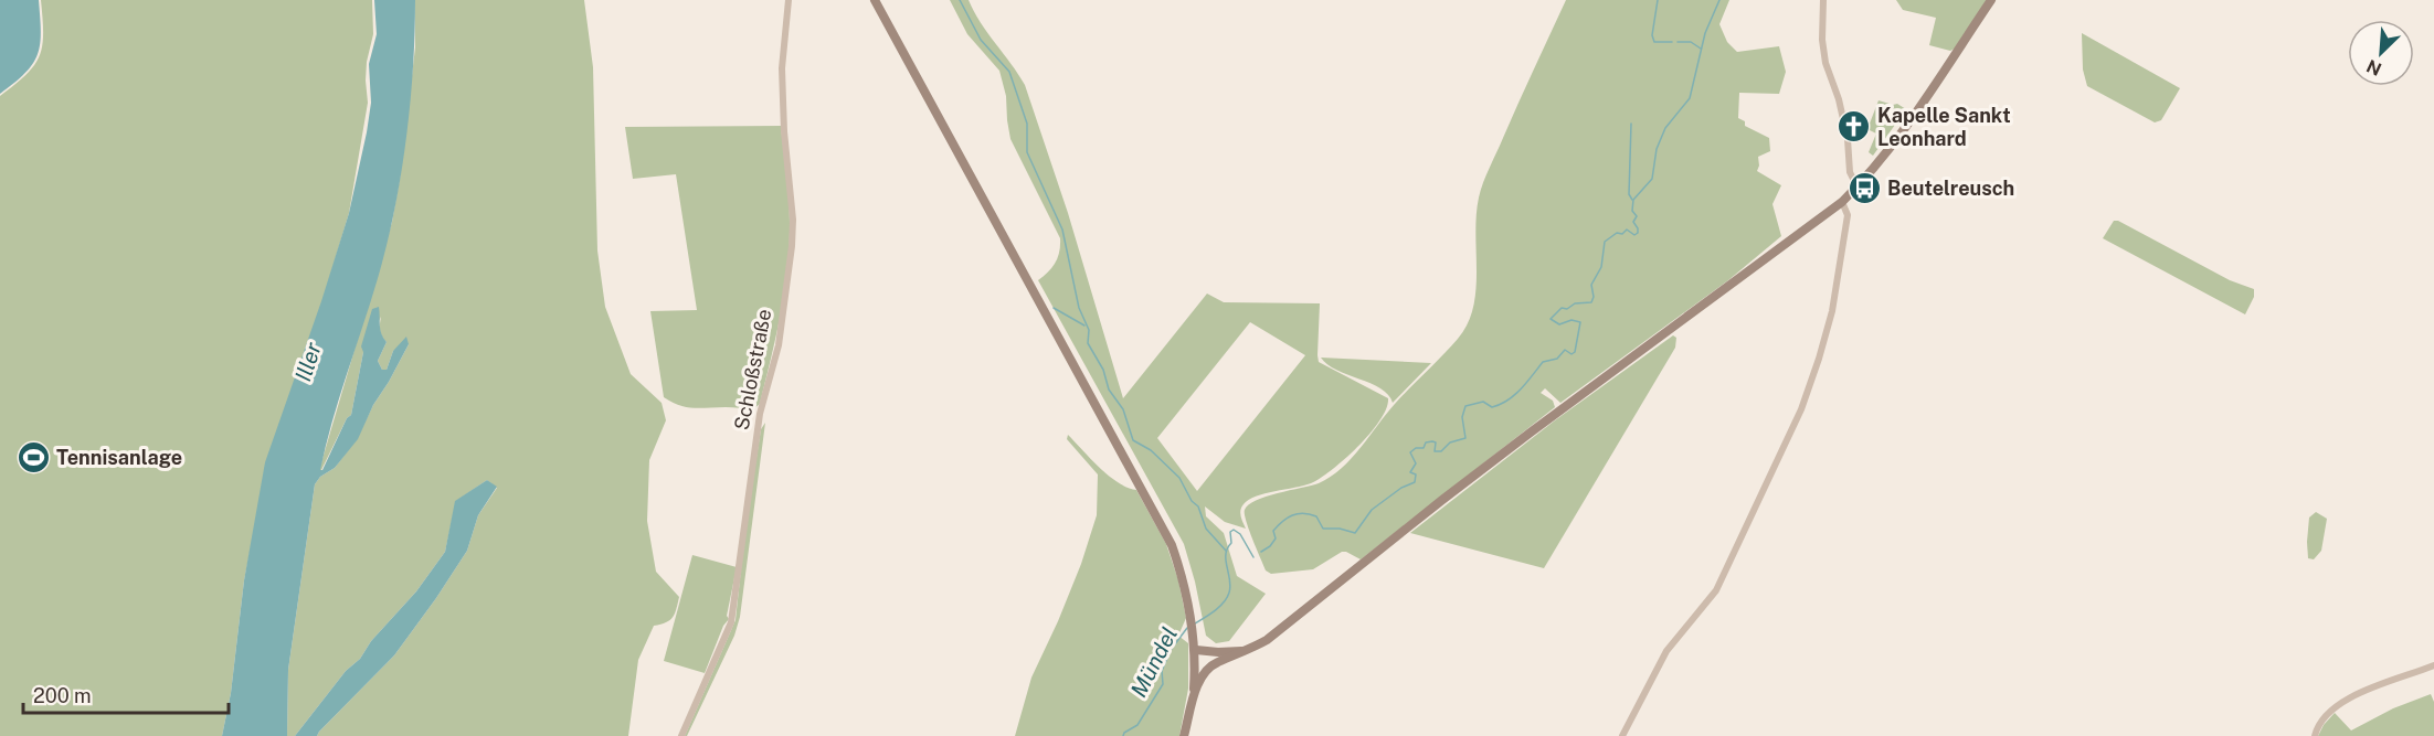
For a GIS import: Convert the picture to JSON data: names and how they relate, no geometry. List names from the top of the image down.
{
  "streets": {
    "street": ["Schloßstraße"]
  },
  "water": ["Iller", "Mündel"],
  "places": {
    "church": ["Kapelle Sankt Leonhard"],
    "bus stop": ["Beutelreusch"],
    "sports": ["Tennisanlage"]
  },
  "scale_bar": "200 m",
  "north": "bottom left"
}
